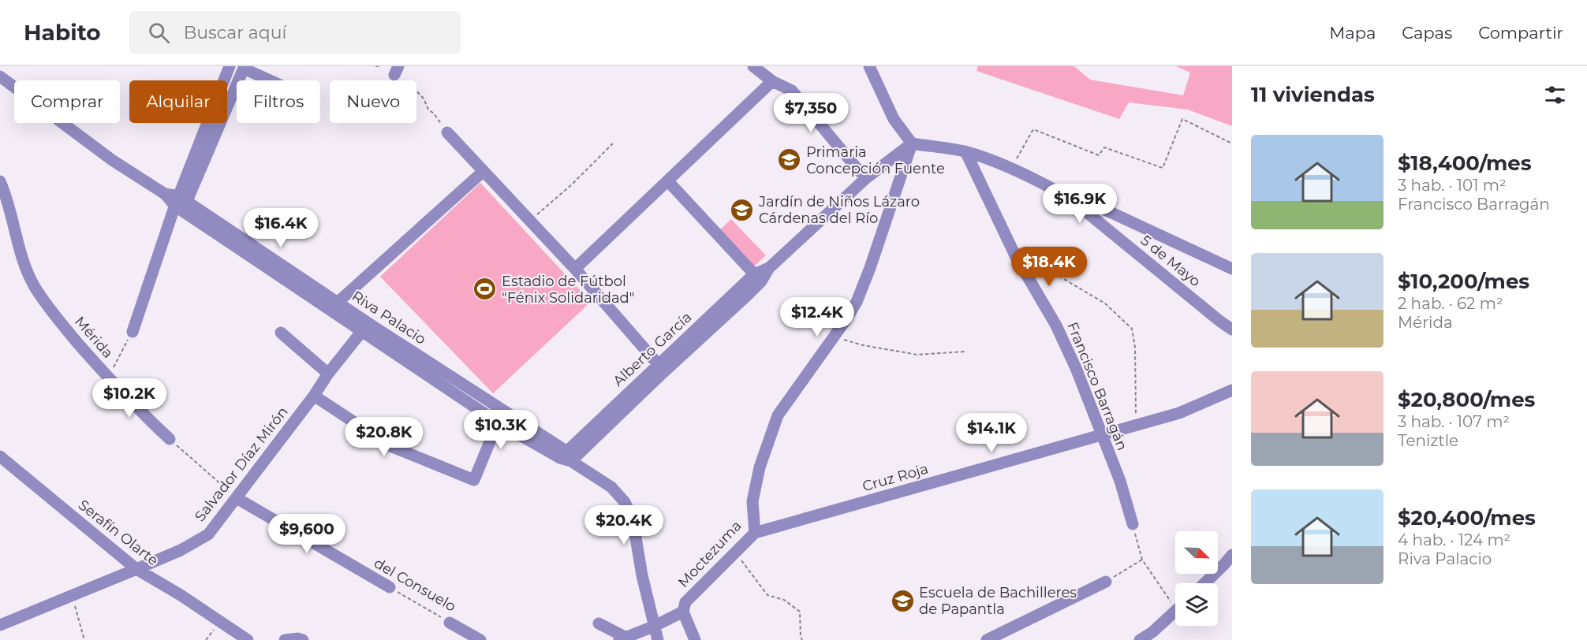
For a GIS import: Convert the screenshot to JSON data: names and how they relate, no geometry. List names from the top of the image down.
{
  "streets": {
    "street": [
      "5 de Mayo",
      "Riva Palacio",
      "Mérida",
      "Alberto García",
      "Francisco Barragán",
      "Salvador Díaz Mirón",
      "Cruz Roja",
      "Serafín Olarte",
      "Moctezuma",
      "del Consuelo"
    ]
  },
  "crossings": [
    ["5 de Mayo", "Alberto García"],
    ["5 de Mayo", "Francisco Barragán"],
    ["5 de Mayo", "Moctezuma"],
    ["Riva Palacio", "Alberto García"],
    ["Riva Palacio", "Salvador Díaz Mirón"],
    ["Alberto García", "Moctezuma"],
    ["Francisco Barragán", "Cruz Roja"],
    ["Salvador Díaz Mirón", "Serafín Olarte"],
    ["Salvador Díaz Mirón", "del Consuelo"],
    ["Cruz Roja", "Moctezuma"]
  ],
  "places": {
    "school or university": ["Primaria Concepción Fuente", "Jardín de Niños Lázaro Cárdenas del Río", "Escuela de Bachilleres de Papantla"],
    "sports": ["Estadio de Fútbol \"Fénix Solidaridad\""]
  },
  "north": "bottom right",
  "page": {
    "header": "Habito",
    "search": "Buscar aquí",
    "nav": ["Mapa", "Capas", "Compartir"],
    "heading": "11 viviendas",
    "chip": [
      "Comprar",
      "Alquilar",
      "Filtros",
      "Nuevo"
    ],
    "price": [
      "$7,350",
      "$16.9K",
      "$16.4K",
      "$18.4K",
      "$12.4K",
      "$10.2K",
      "$10.3K",
      "$14.1K",
      "$20.8K",
      "$20.4K",
      "$9,600"
    ],
    "list": [
      {
        "name": "$18,400/mes",
        "note": "3 hab. · 101 m² · Francisco Barragán"
      },
      {
        "name": "$10,200/mes",
        "note": "2 hab. · 62 m² · Mérida"
      },
      {
        "name": "$20,800/mes",
        "note": "3 hab. · 107 m² · Teniztle"
      },
      {
        "name": "$20,400/mes",
        "note": "4 hab. · 124 m² · Riva Palacio"
      }
    ]
  }
}
